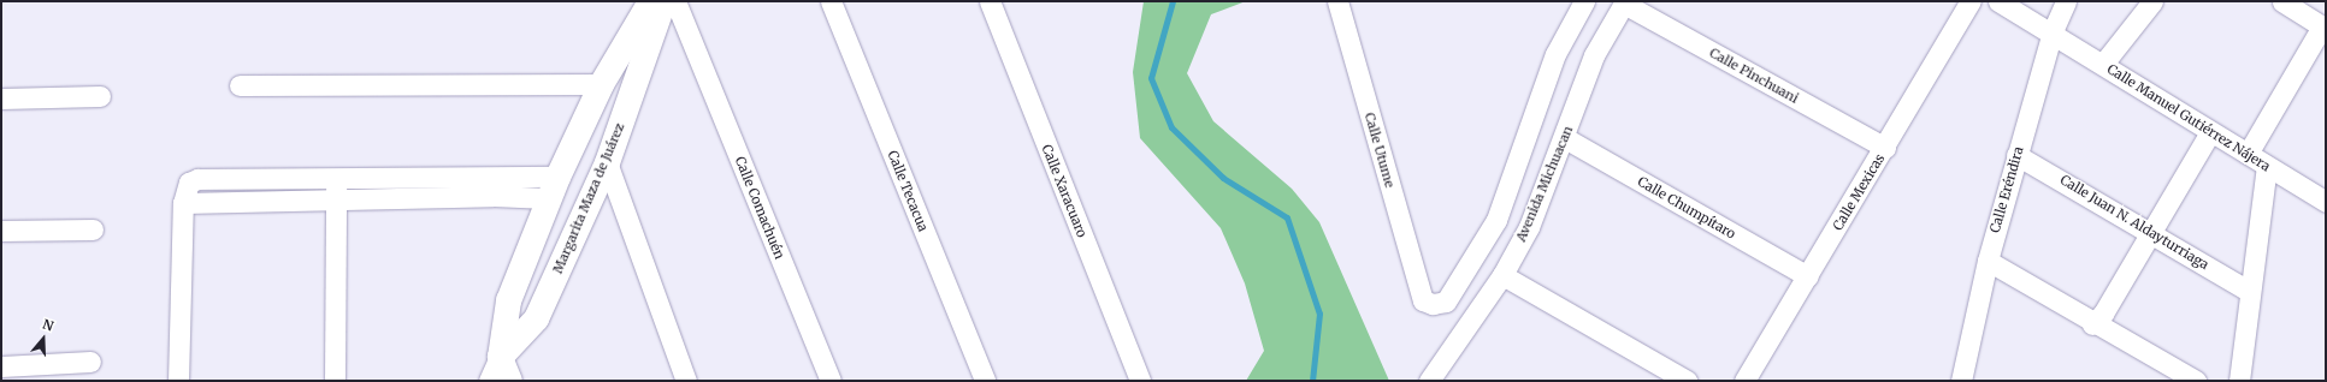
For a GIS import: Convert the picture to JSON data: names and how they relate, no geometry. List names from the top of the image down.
{
  "streets": {
    "main road": ["Margarita Maza de Juárez"],
    "street": [
      "Calle Pinchuani",
      "Calle Manuel Gutiérrez Nájera",
      "Calle Utume",
      "Avenida Michuacan",
      "Calle Eréndira",
      "Calle Tecacua",
      "Calle Xaracuaro",
      "Calle Mexicas",
      "Calle Comachuén",
      "Calle Chumpítaro",
      "Calle Juan N. Aldayturriaga"
    ]
  },
  "crossings": [
    ["Calle Pinchuani", "Avenida Michuacan"],
    ["Calle Pinchuani", "Calle Mexicas"],
    ["Calle Manuel Gutiérrez Nájera", "Calle Eréndira"],
    ["Avenida Michuacan", "Calle Chumpítaro"],
    ["Calle Eréndira", "Calle Juan N. Aldayturriaga"],
    ["Calle Mexicas", "Calle Chumpítaro"],
    ["Margarita Maza de Juárez", "Calle Comachuén"]
  ],
  "north": "top"
}
